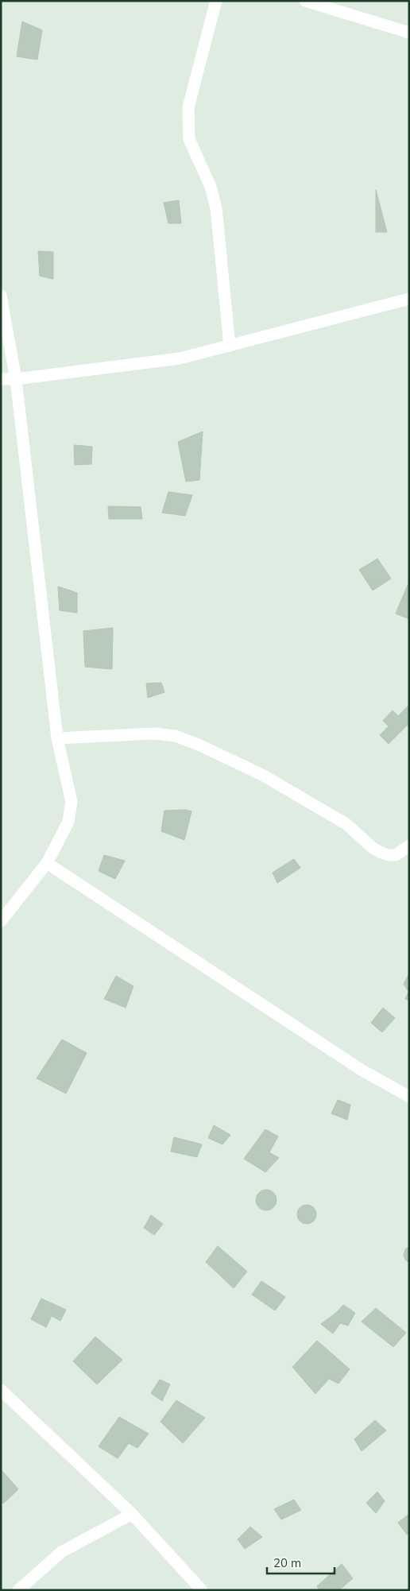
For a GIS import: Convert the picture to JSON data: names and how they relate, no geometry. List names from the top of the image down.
{
  "scale_bar": "20 m"
}
